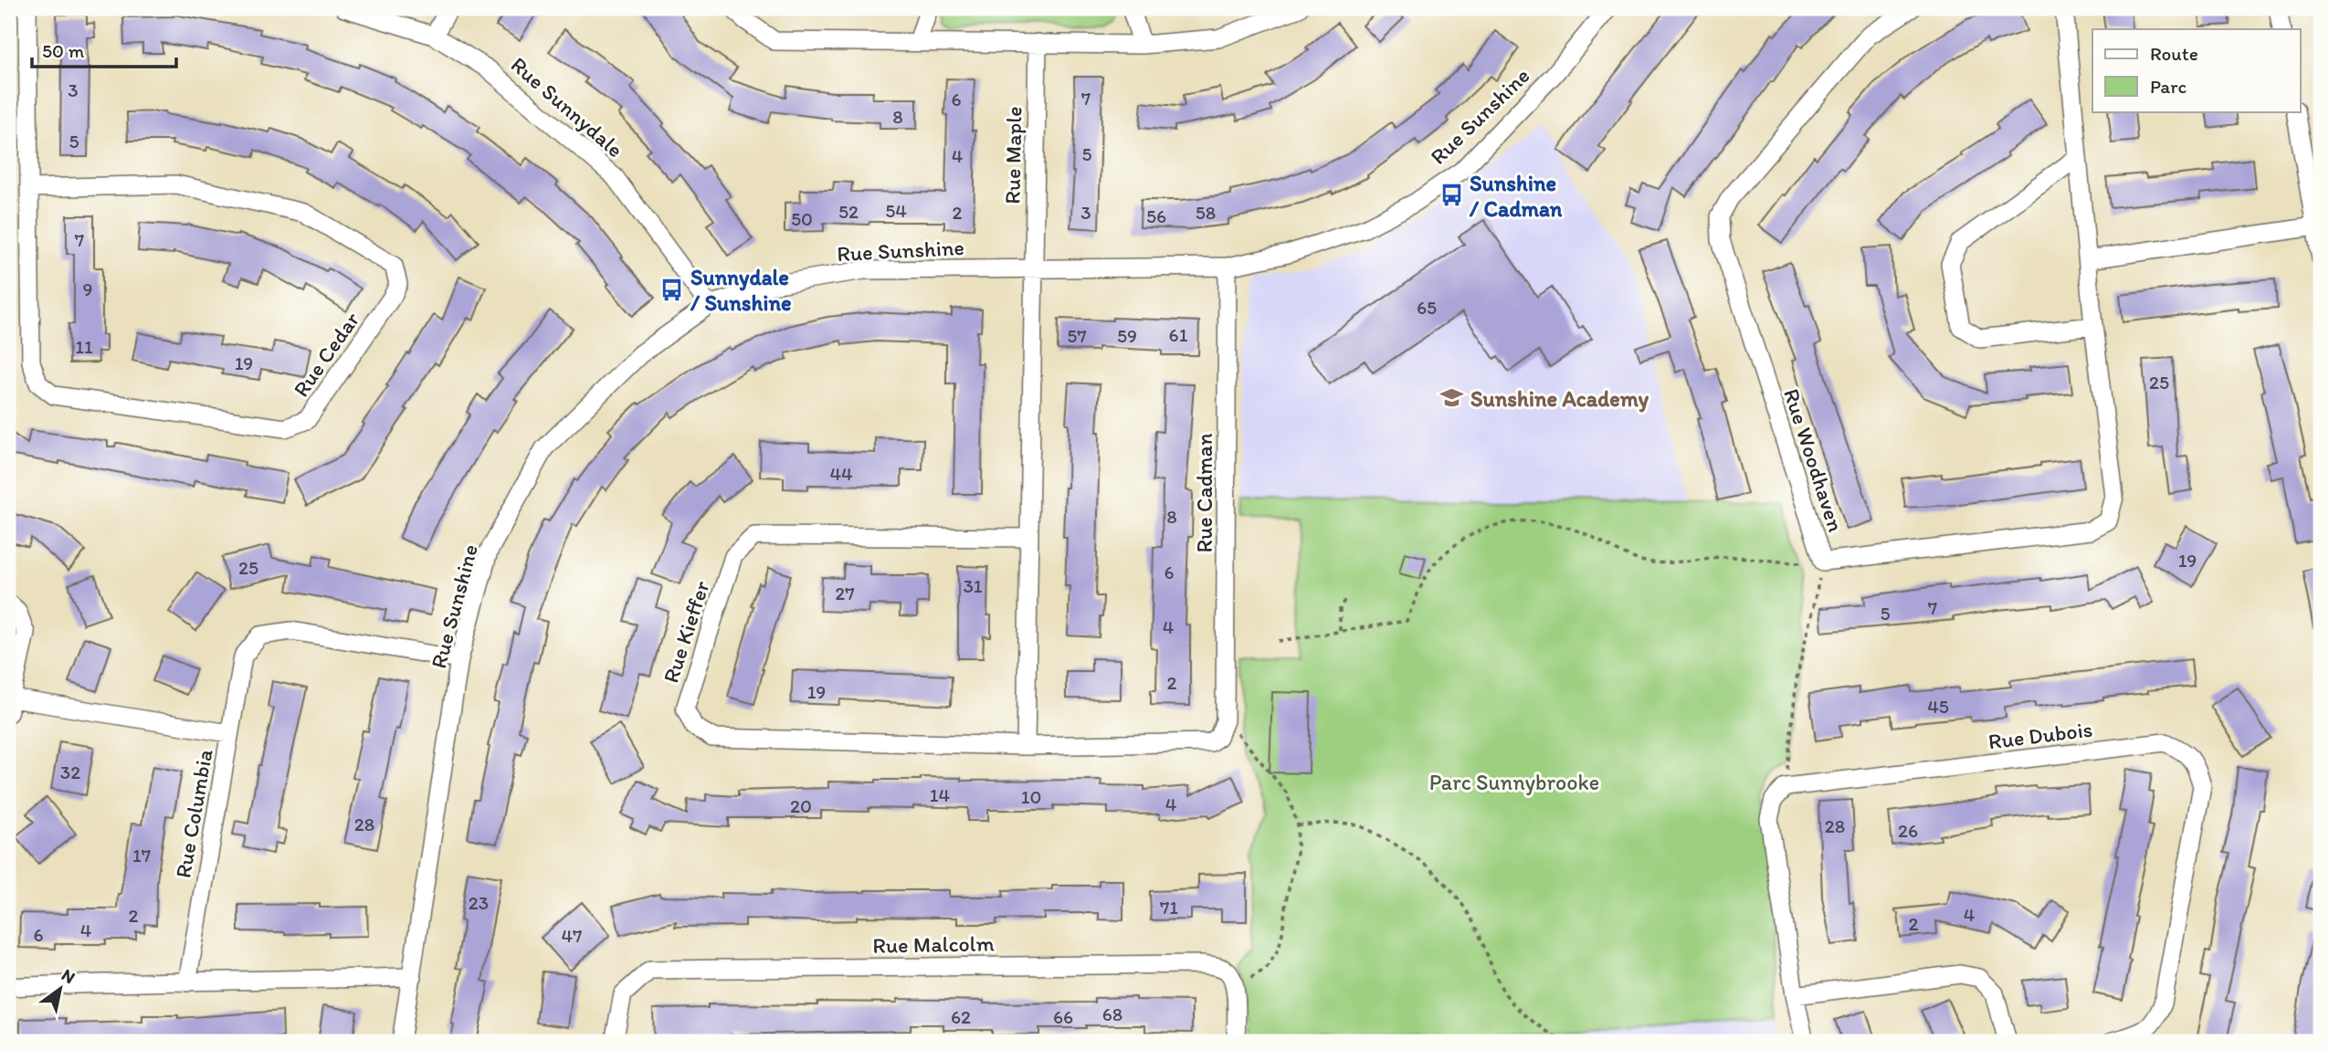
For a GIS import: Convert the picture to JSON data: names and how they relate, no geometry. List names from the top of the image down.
{
  "streets": {
    "street": [
      "Rue Sunnydale",
      "Rue Sunshine",
      "Rue Maple",
      "Rue Cedar",
      "Rue Woodhaven",
      "Rue Cadman",
      "Rue Kieffer",
      "Rue Dubois",
      "Rue Columbia",
      "Rue Malcolm"
    ]
  },
  "crossings": [
    ["Rue Sunnydale", "Rue Sunshine"],
    ["Rue Sunshine", "Rue Maple"],
    ["Rue Sunshine", "Rue Cadman"],
    ["Rue Sunshine", "Rue Columbia"],
    ["Rue Cadman", "Rue Kieffer"]
  ],
  "parks": ["Parc Sunnybrooke"],
  "places": {
    "bus stop": ["Sunshine / Cadman", "Sunnydale / Sunshine"],
    "school or university": ["Sunshine Academy"]
  },
  "house_numbers": [
    "3",
    "7",
    "6",
    "8",
    "5",
    "5",
    "4",
    "54",
    "52",
    "2",
    "3",
    "58",
    "56",
    "50",
    "7",
    "9",
    "65",
    "61",
    "57",
    "59",
    "11",
    "19",
    "25",
    "44",
    "8",
    "19",
    "25",
    "6",
    "31",
    "27",
    "7",
    "5",
    "4",
    "2",
    "19",
    "45",
    "32",
    "14",
    "10",
    "4",
    "20",
    "28",
    "28",
    "26",
    "17",
    "23",
    "71",
    "4",
    "2",
    "2",
    "4",
    "6",
    "47",
    "68",
    "62",
    "66"
  ],
  "legend": ["Route", "Parc"],
  "scale_bar": "50 m",
  "north": "top right"
}
